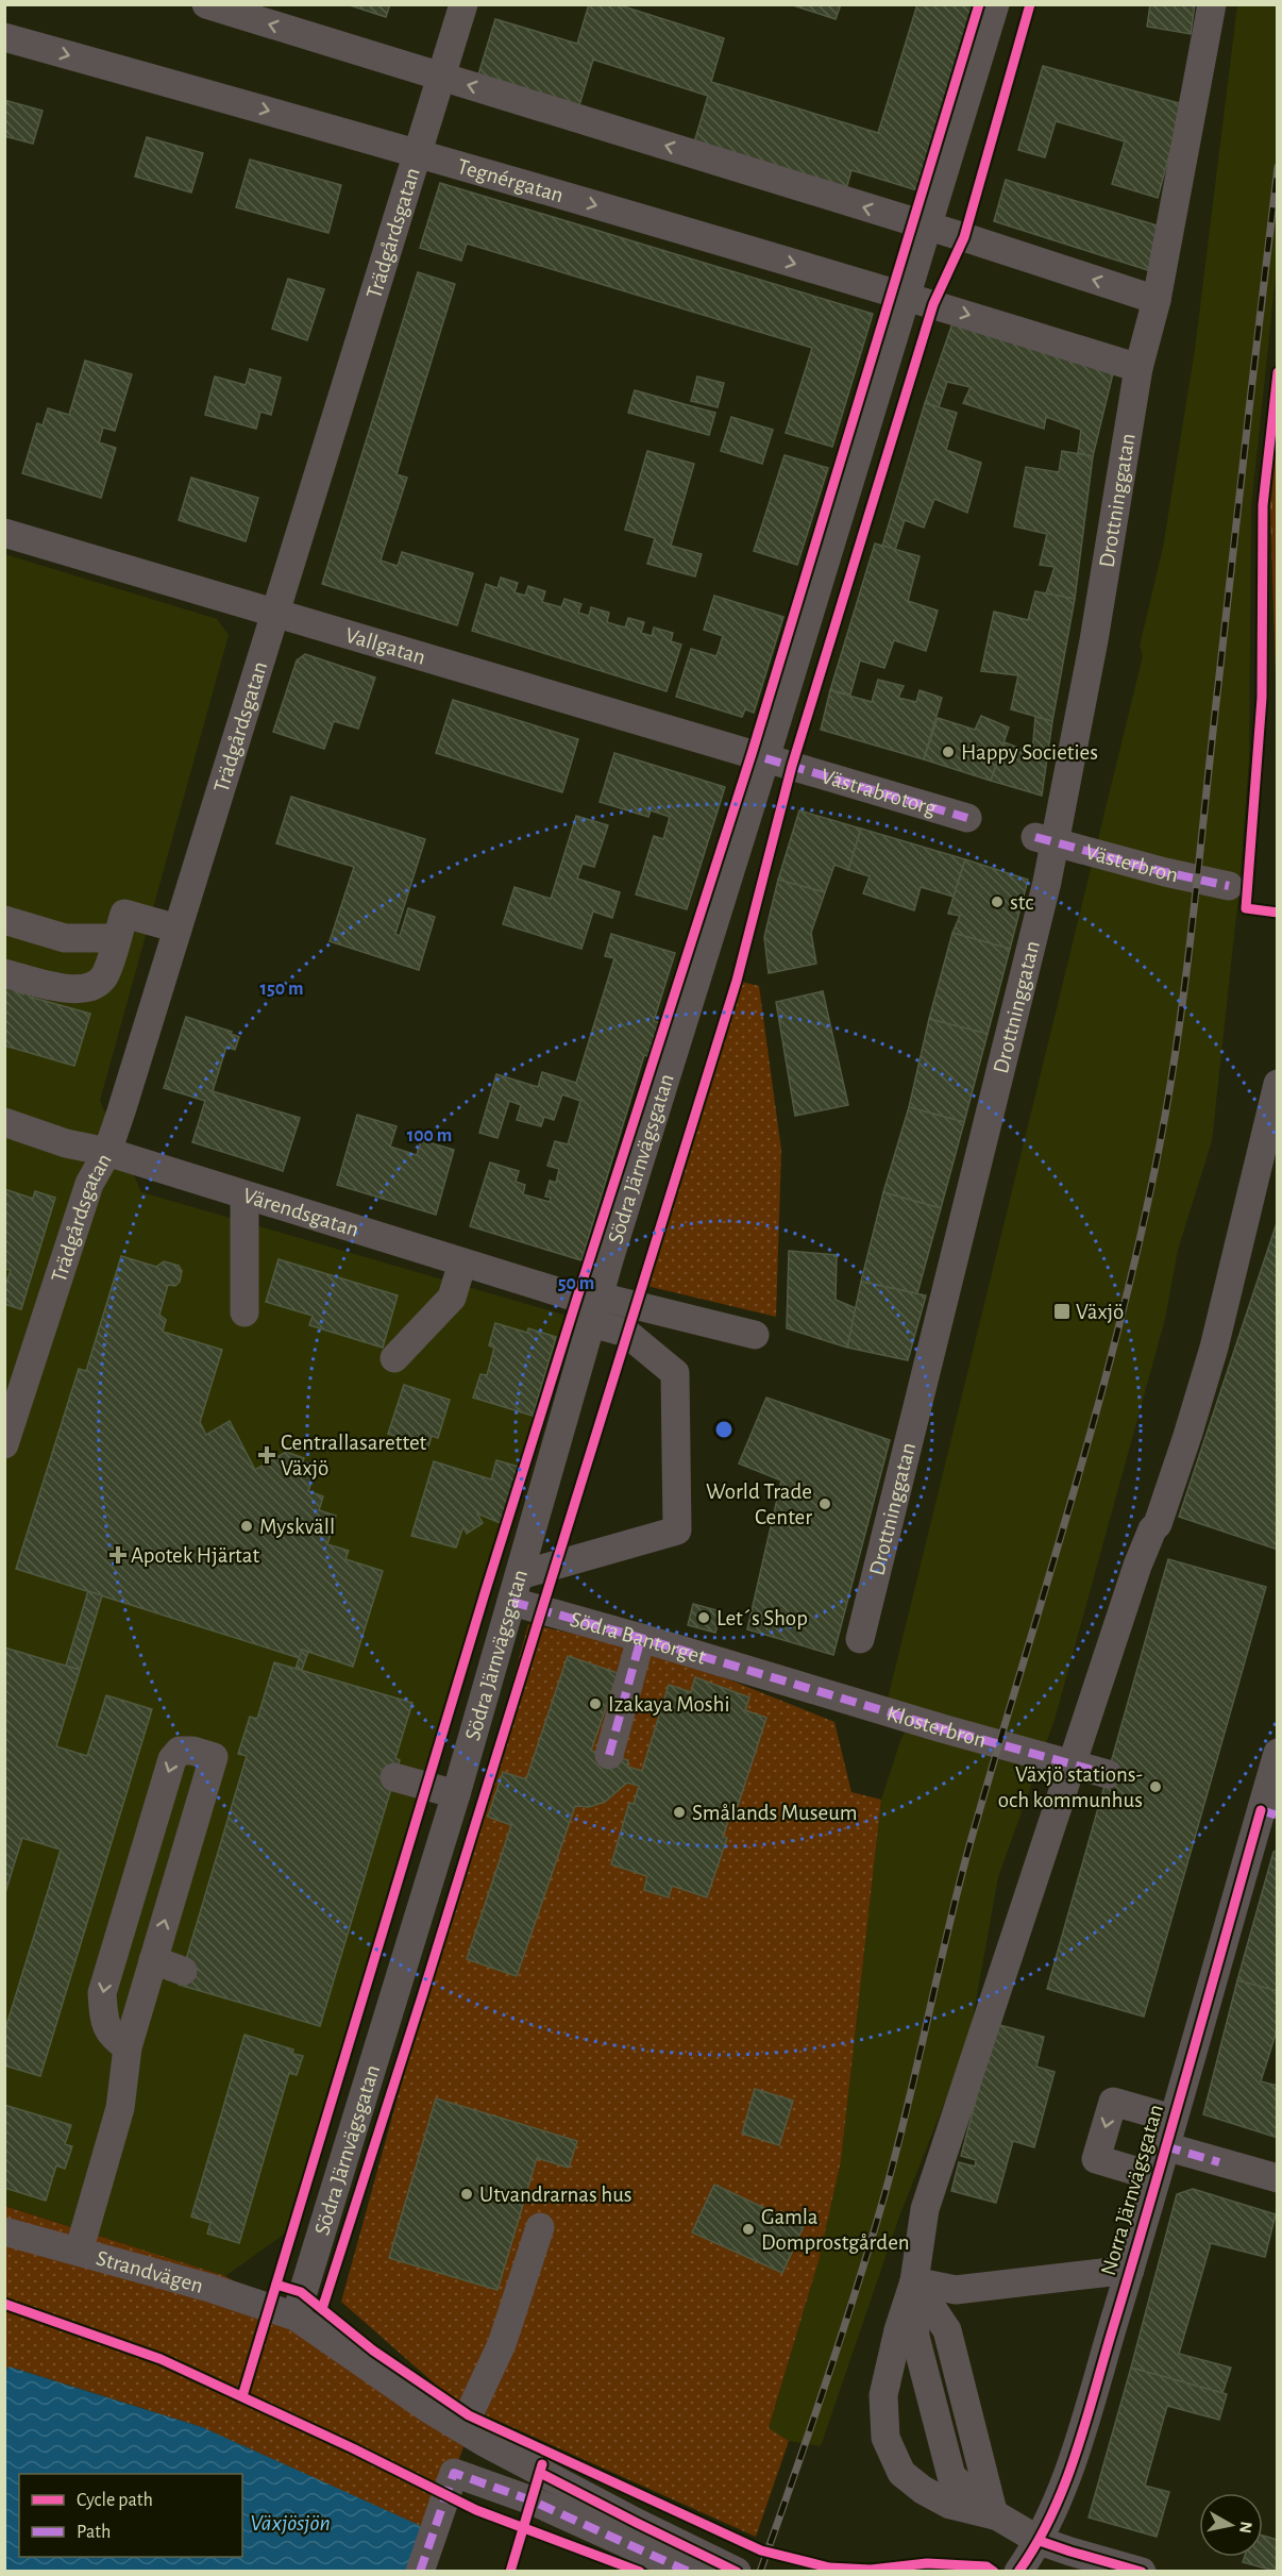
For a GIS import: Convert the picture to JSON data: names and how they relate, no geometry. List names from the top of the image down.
{
  "streets": {
    "street": [
      "Tegnérgatan",
      "Trädgårdsgatan",
      "Drottninggatan",
      "Vallgatan",
      "Västrabrotorg",
      "Västerbron",
      "Södra Järnvägsgatan",
      "Värendsgatan",
      "Södra Bantorget",
      "Klosterbron",
      "Norra Järnvägsgatan",
      "Strandvägen"
    ]
  },
  "crossings": [
    ["Tegnérgatan", "Trädgårdsgatan"],
    ["Tegnérgatan", "Södra Järnvägsgatan"],
    ["Trädgårdsgatan", "Vallgatan"],
    ["Trädgårdsgatan", "Värendsgatan"],
    ["Vallgatan", "Västrabrotorg"],
    ["Vallgatan", "Södra Järnvägsgatan"],
    ["Västrabrotorg", "Södra Järnvägsgatan"],
    ["Södra Järnvägsgatan", "Värendsgatan"],
    ["Södra Järnvägsgatan", "Södra Bantorget"],
    ["Södra Järnvägsgatan", "Strandvägen"],
    ["Södra Bantorget", "Klosterbron"]
  ],
  "water": ["Växjösjön"],
  "places": {
    "other": [
      "Happy Societies",
      "stc",
      "World Trade Center",
      "Myskväll",
      "Let´s Shop",
      "Izakaya Moshi",
      "Växjö stations- och kommunhus",
      "Smålands Museum",
      "Utvandrarnas hus",
      "Gamla Domprostgården"
    ],
    "transit": ["Växjö"],
    "health": ["Centrallasarettet Växjö", "Apotek Hjärtat"]
  },
  "legend": ["Cycle path", "Path"],
  "north": "right",
  "rings": ["150 m", "100 m", "50 m"]
}
